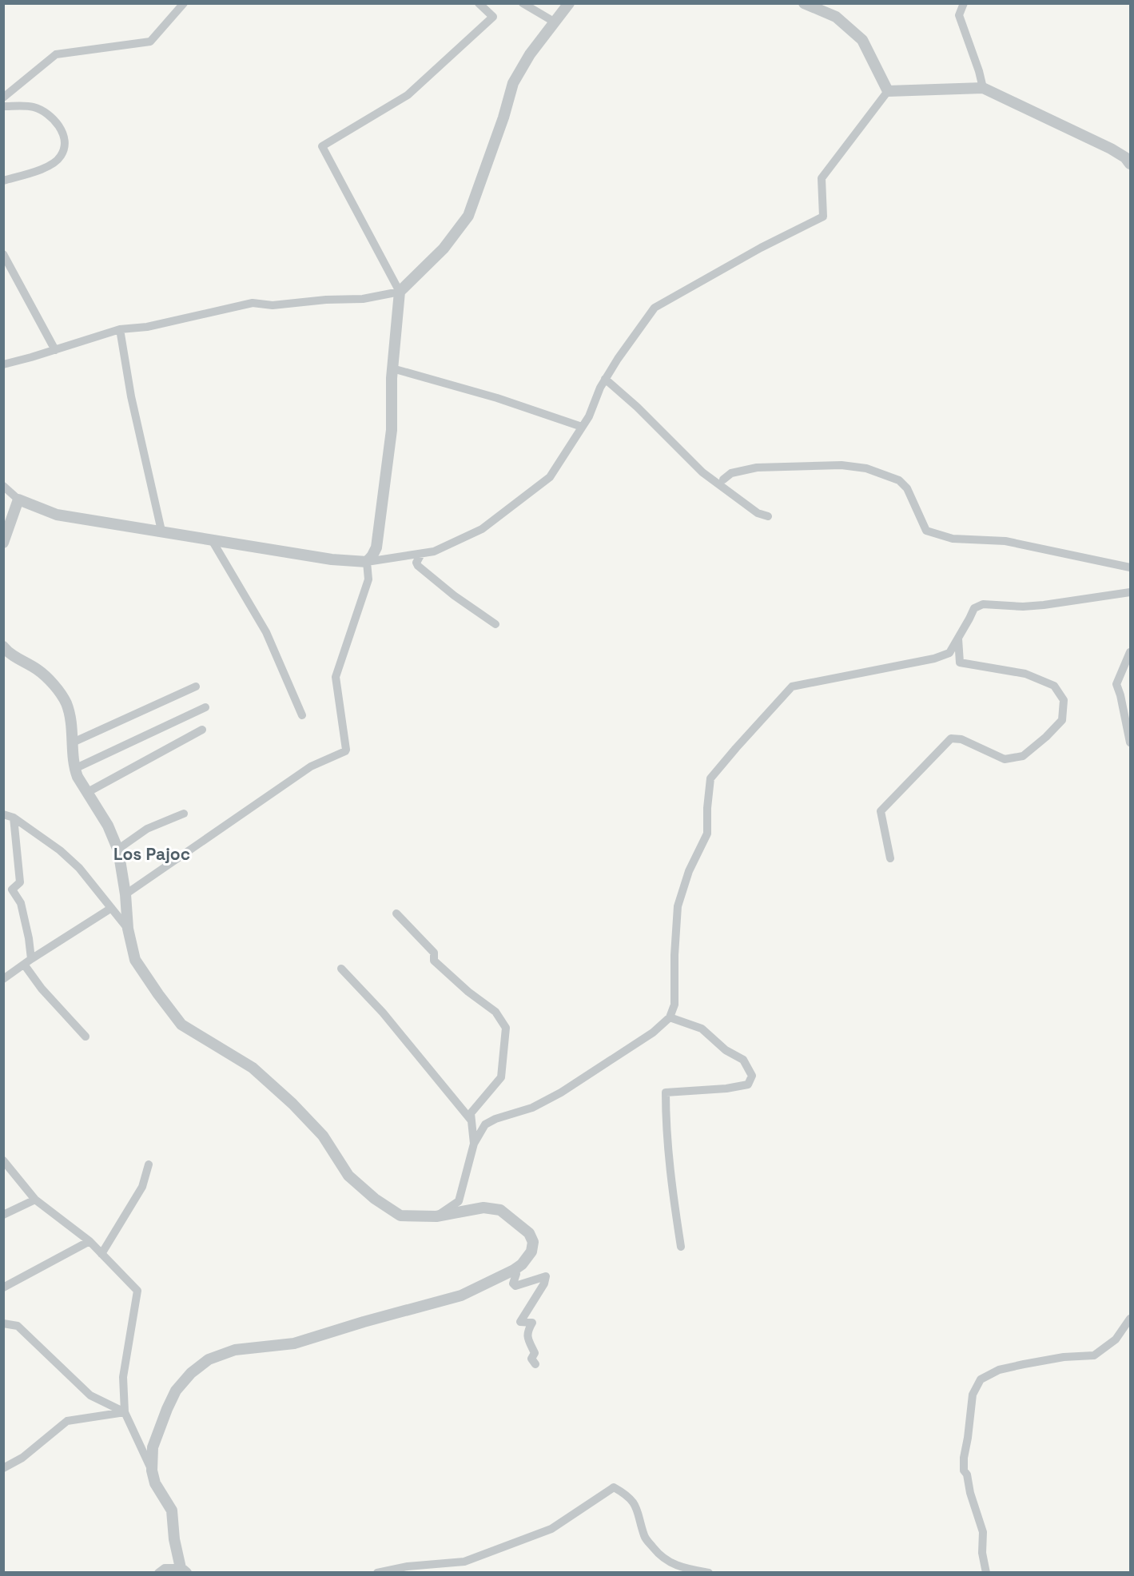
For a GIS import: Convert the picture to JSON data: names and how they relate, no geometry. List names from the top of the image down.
{
  "districts": ["Los Pajoc"]
}
